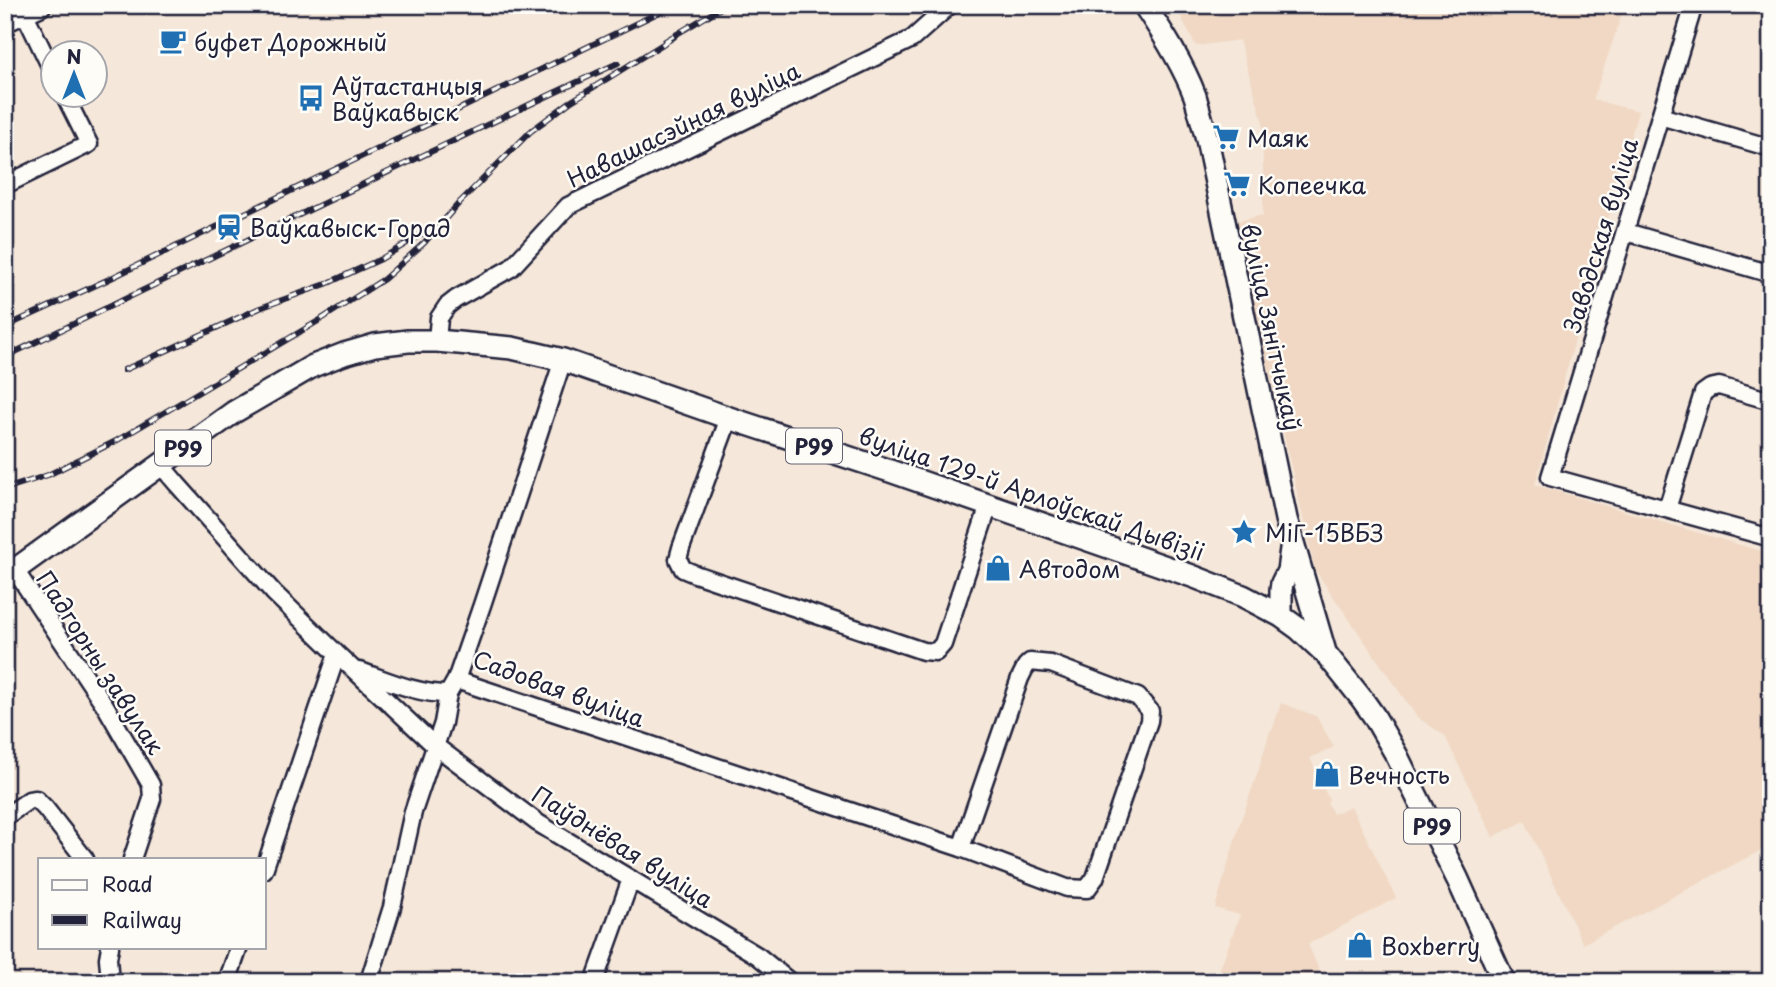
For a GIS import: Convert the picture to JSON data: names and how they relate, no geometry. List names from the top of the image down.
{
  "streets": {
    "main road": ["вуліца Зянітчыкаў", "Р99", "вуліца 129-й Арлоўскай Дывізіі"],
    "street": [
      "Навашасэйная вуліца",
      "Заводская вуліца",
      "Падгорны завулак",
      "Садовая вуліца",
      "Паўднёвая вуліца"
    ]
  },
  "crossings": [
    ["Навашасэйная вуліца", "вуліца 129-й Арлоўскай Дывізіі"],
    ["вуліца Зянітчыкаў", "Р99"],
    ["Р99", "вуліца 129-й Арлоўскай Дывізіі"],
    ["вуліца 129-й Арлоўскай Дывізіі", "Падгорны завулак"],
    ["вуліца 129-й Арлоўскай Дывізіі", "Садовая вуліца"],
    ["вуліца 129-й Арлоўскай Дывізіі", "Паўднёвая вуліца"]
  ],
  "places": {
    "cafe": ["буфет Дорожный"],
    "bus stop": ["Аўтастанцыя Ваўкавыск"],
    "supermarket": ["Маяк", "Копеечка"],
    "station": ["Ваўкавыск-Горад"],
    "place": ["МіГ-15ВБЗ"],
    "shop": ["Автодом", "Вечность", "Boxberry"]
  },
  "legend": ["Road", "Railway"],
  "north": "top"
}
